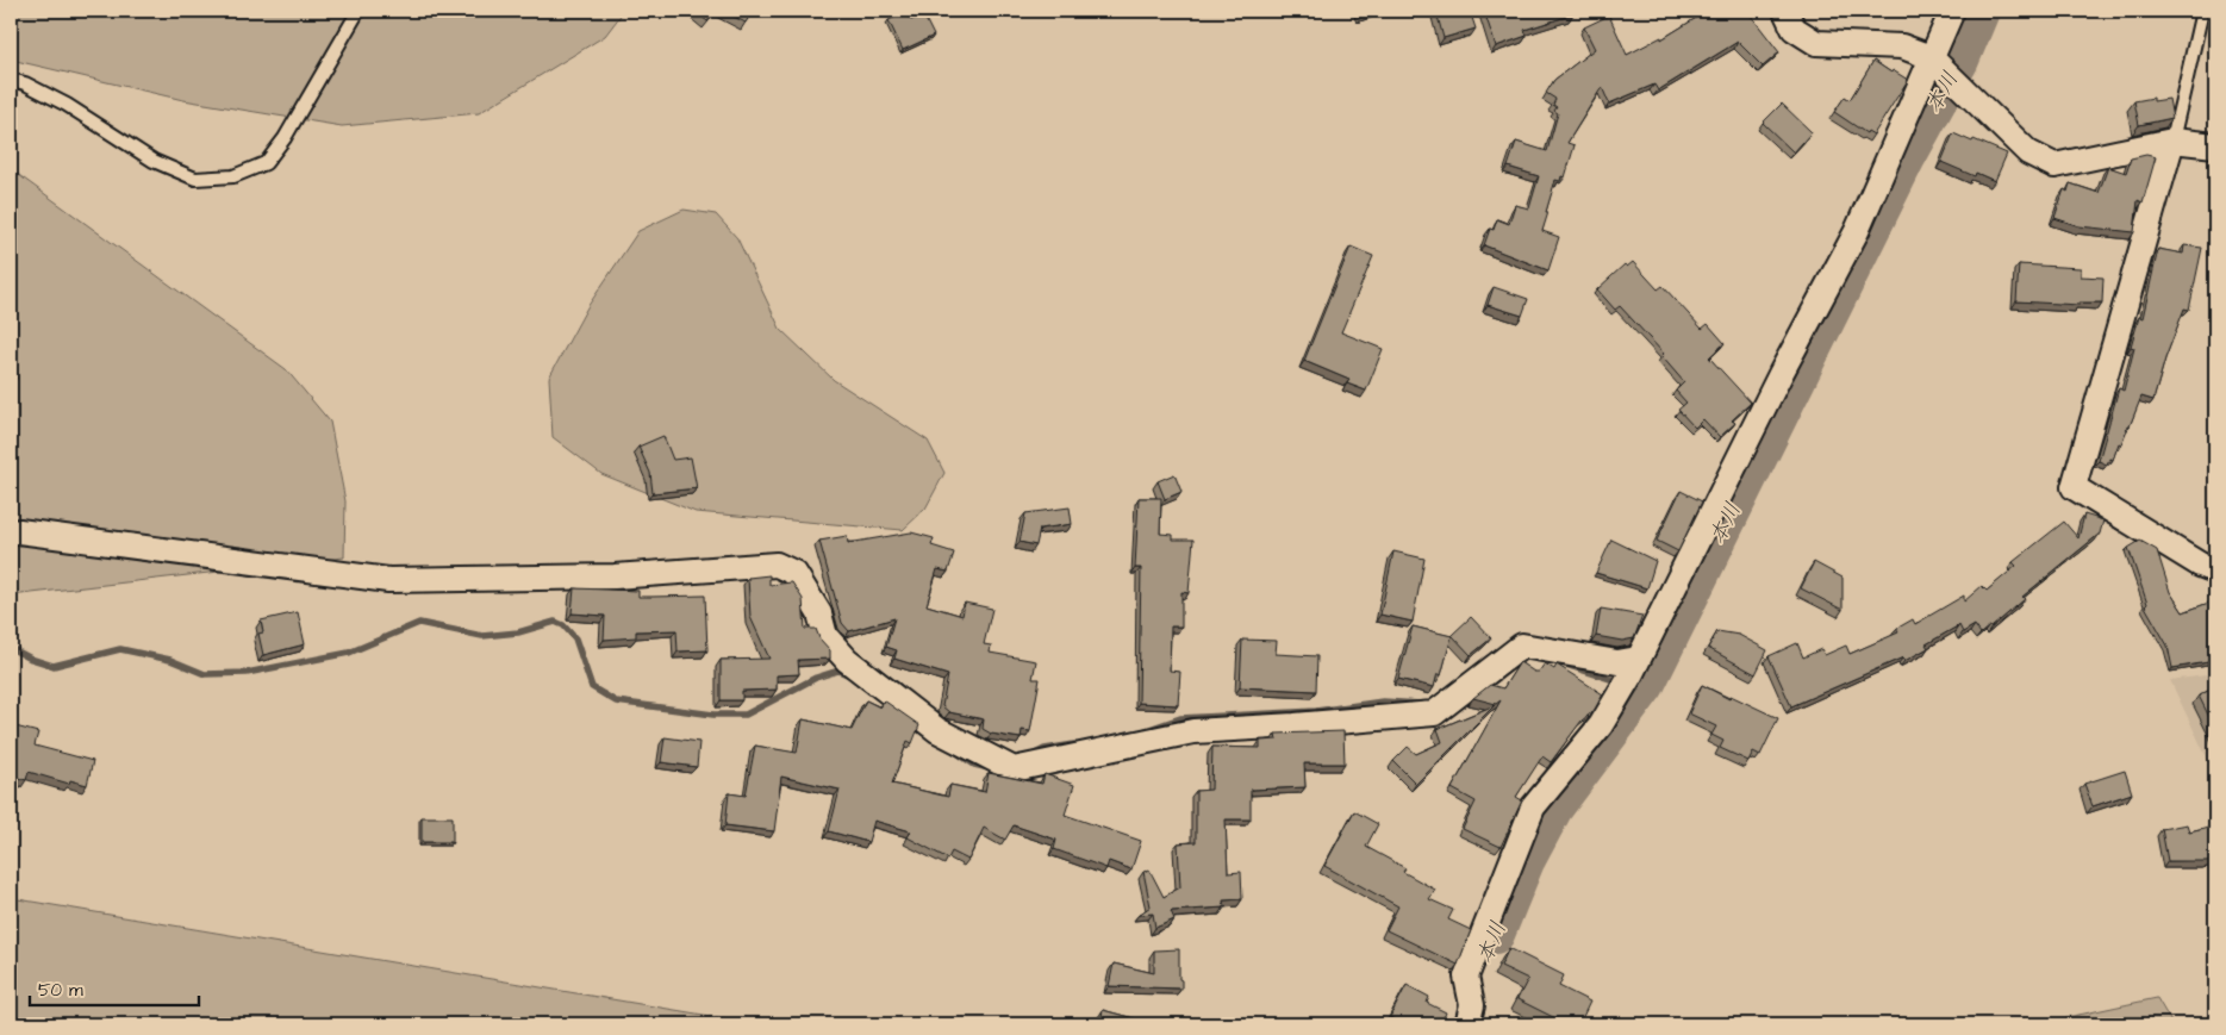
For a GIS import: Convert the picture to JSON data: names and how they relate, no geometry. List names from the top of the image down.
{
  "water": ["本川"],
  "scale_bar": "50 m"
}
